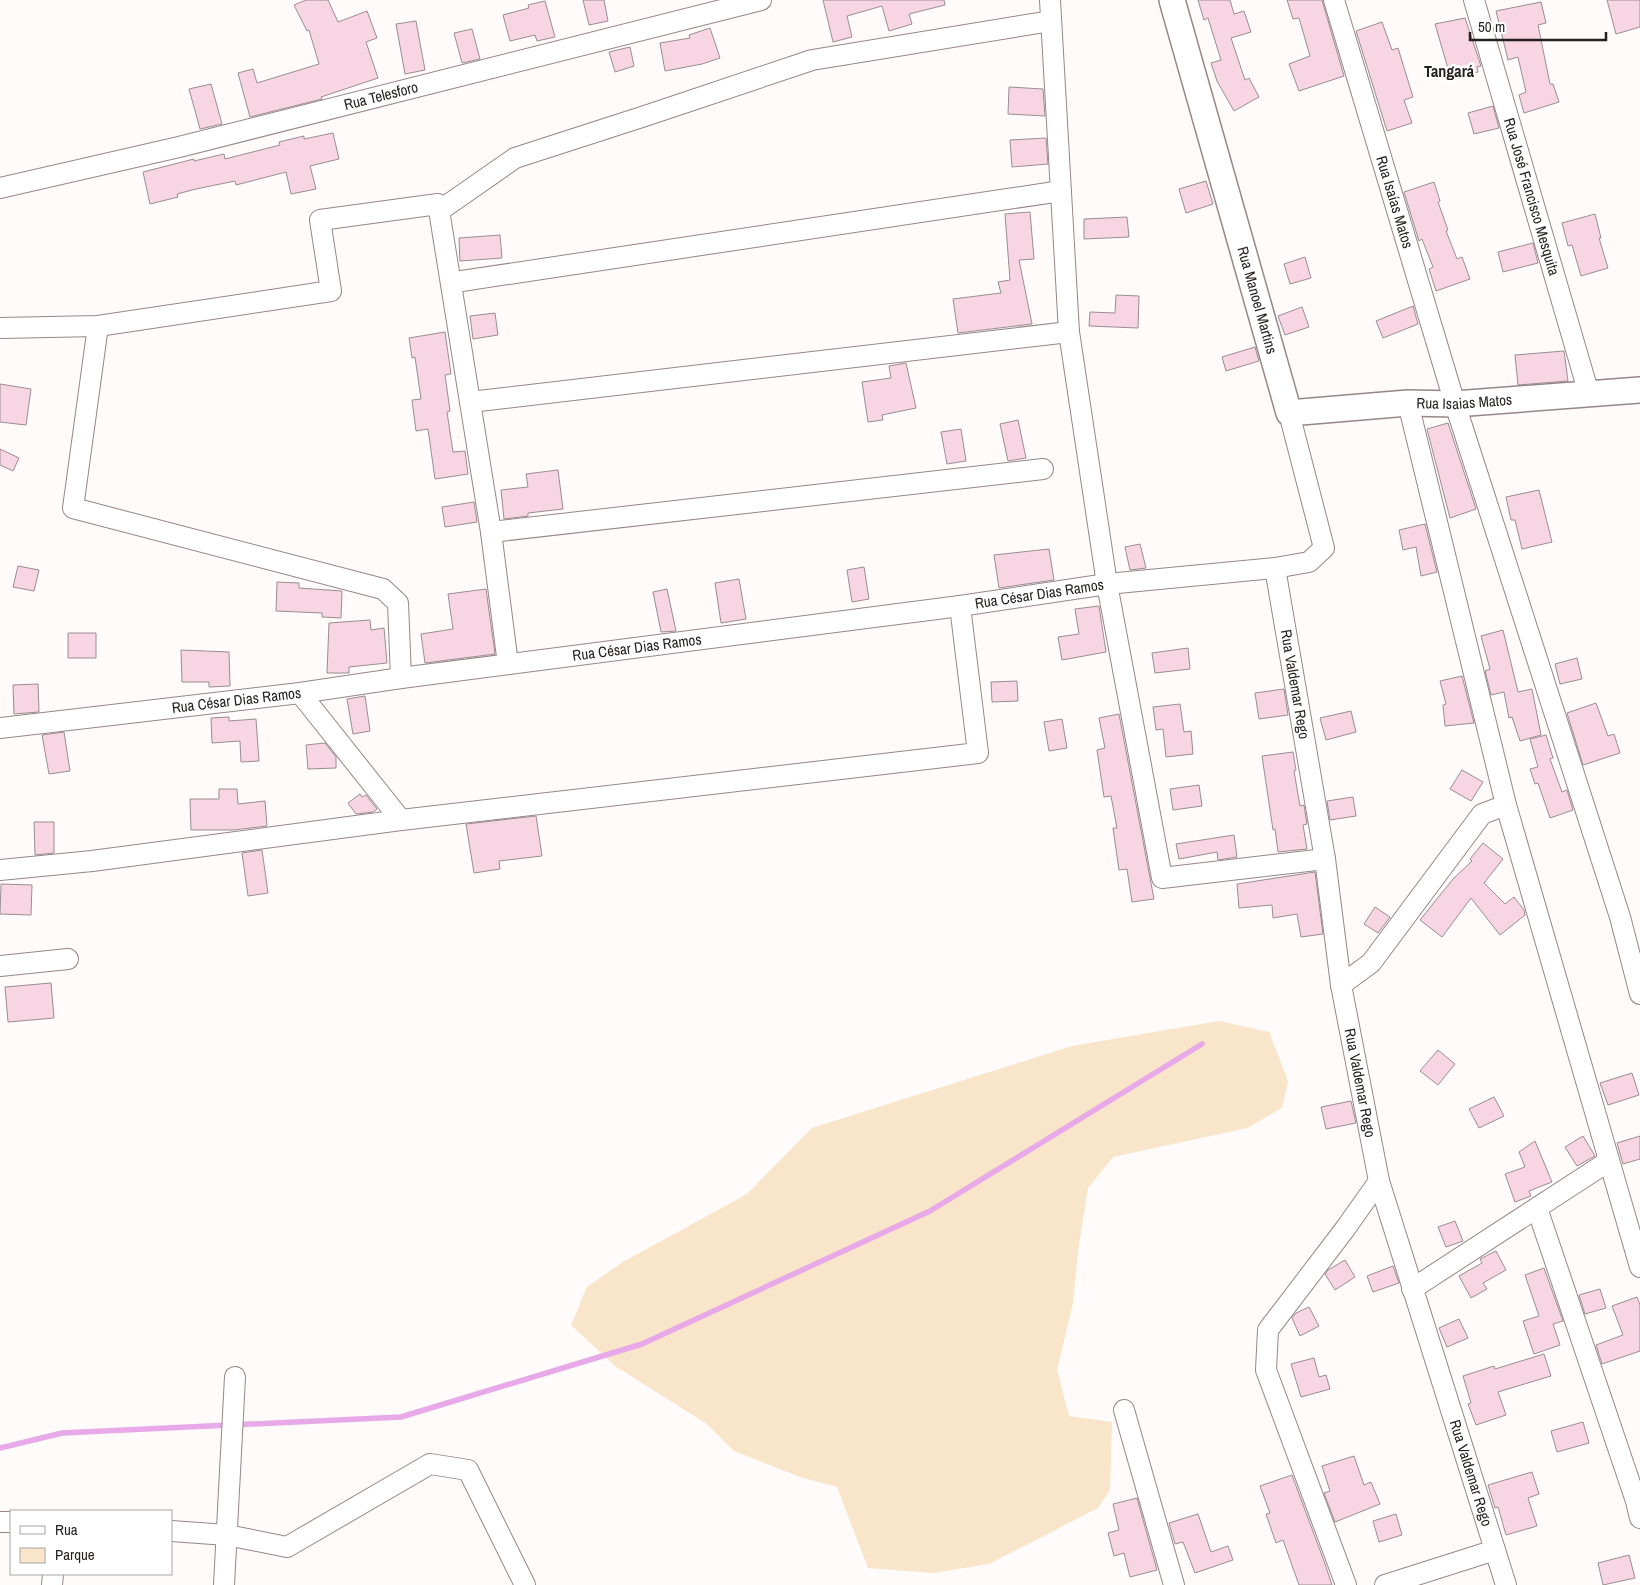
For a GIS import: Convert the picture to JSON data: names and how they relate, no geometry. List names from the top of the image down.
{
  "streets": {
    "street": [
      "Rua Telesforo",
      "Rua José Francisco Mesquita",
      "Rua Isaías Matos",
      "Rua Manoel Martins",
      "Rua Isaias Matos",
      "Rua César Dias Ramos",
      "Rua Valdemar Rego"
    ]
  },
  "crossings": [
    ["Rua José Francisco Mesquita", "Rua Isaias Matos"],
    ["Rua Isaías Matos", "Rua Isaias Matos"],
    ["Rua Manoel Martins", "Rua Isaias Matos"],
    ["Rua Manoel Martins", "Rua César Dias Ramos"],
    ["Rua Manoel Martins", "Rua Valdemar Rego"],
    ["Rua César Dias Ramos", "Rua Valdemar Rego"]
  ],
  "districts": ["Tangará"],
  "legend": ["Rua", "Parque"],
  "scale_bar": "50 m"
}
